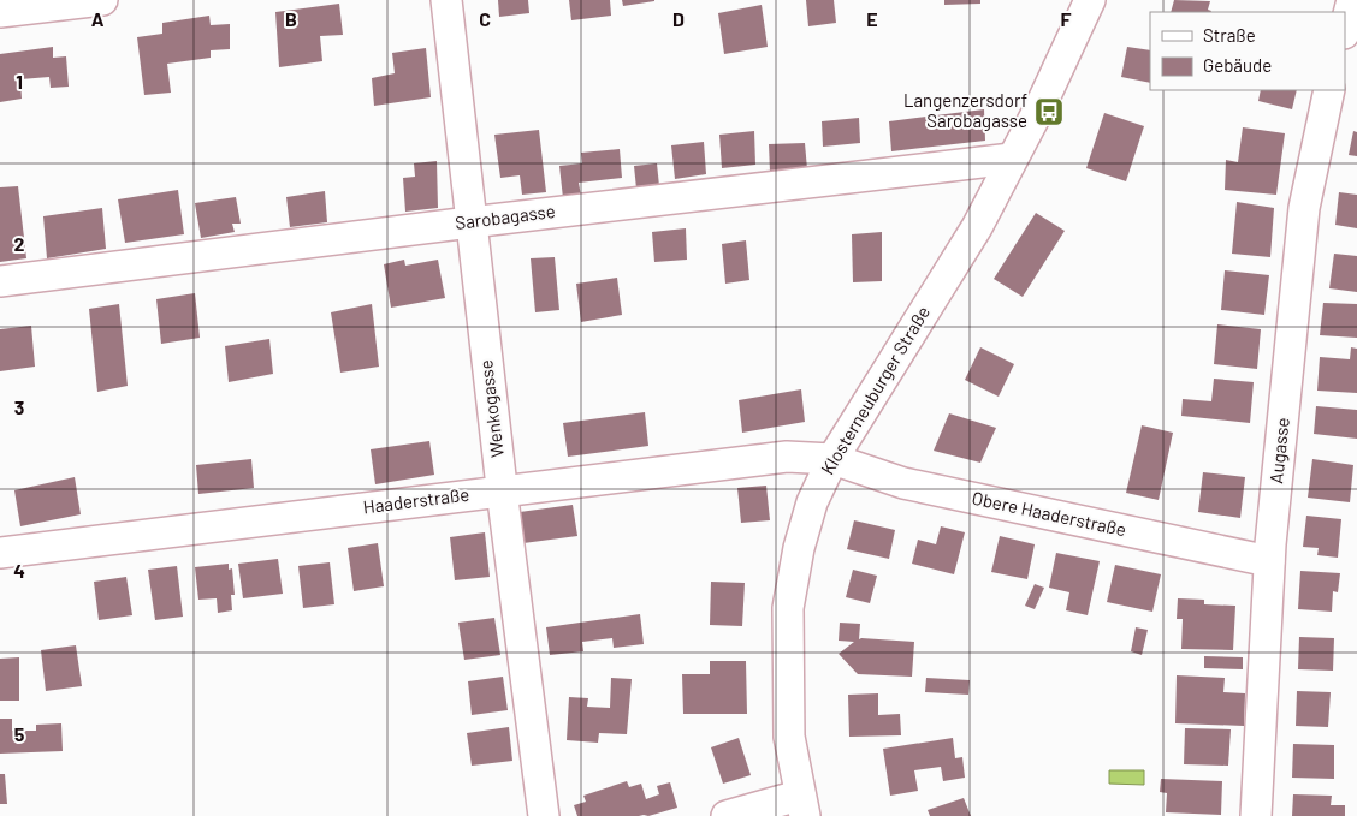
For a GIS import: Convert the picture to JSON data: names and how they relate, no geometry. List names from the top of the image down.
{
  "streets": {
    "street": [
      "Sarobagasse",
      "Klosterneuburger Straße",
      "Wenkogasse",
      "Augasse",
      "Haaderstraße",
      "Obere Haaderstraße"
    ]
  },
  "crossings": [
    ["Sarobagasse", "Klosterneuburger Straße"],
    ["Sarobagasse", "Wenkogasse"],
    ["Klosterneuburger Straße", "Haaderstraße"],
    ["Klosterneuburger Straße", "Obere Haaderstraße"],
    ["Wenkogasse", "Haaderstraße"],
    ["Augasse", "Obere Haaderstraße"],
    ["Haaderstraße", "Obere Haaderstraße"]
  ],
  "places": {
    "bus stop": ["Langenzersdorf Sarobagasse"]
  },
  "legend": ["Straße", "Gebäude"],
  "grid": {
    "columns": [
      "A",
      "B",
      "C",
      "D",
      "E",
      "F"
    ],
    "rows": [
      "1",
      "2",
      "3",
      "4",
      "5"
    ]
  }
}
